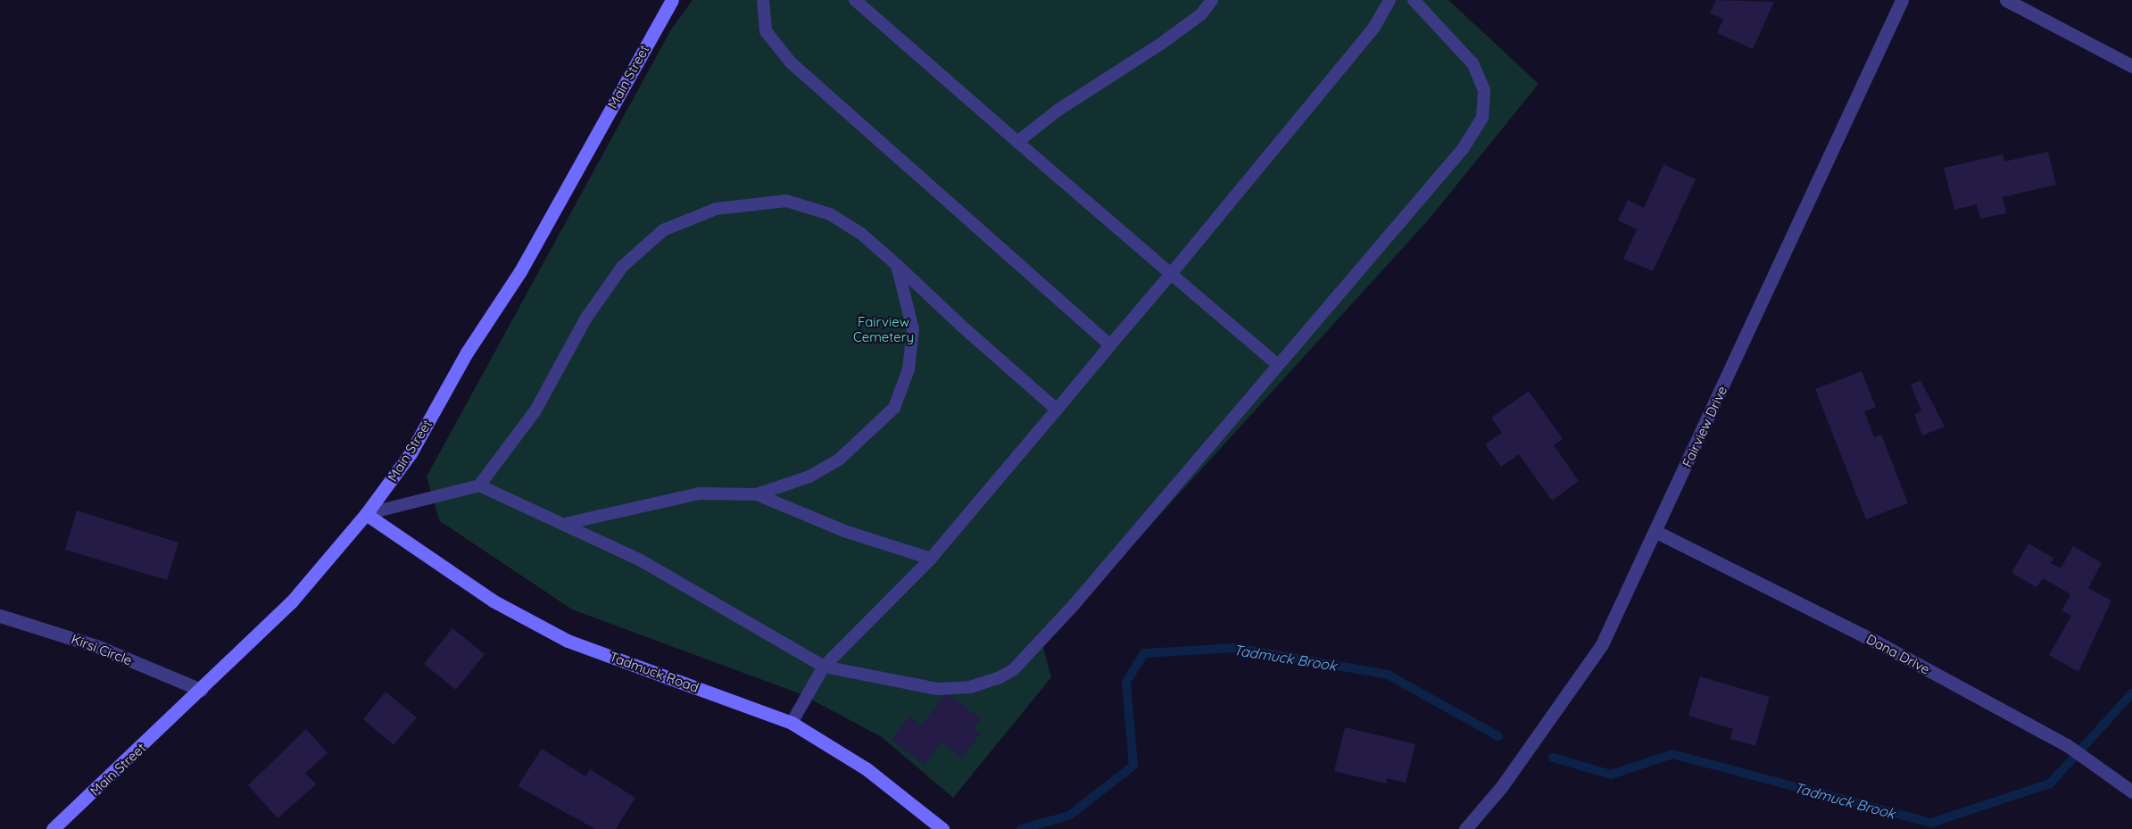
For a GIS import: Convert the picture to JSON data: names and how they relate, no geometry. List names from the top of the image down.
{
  "streets": {
    "main road": ["Main Street", "Tadmuck Road"],
    "street": ["Fairview Drive", "Kirsi Circle", "Dana Drive"]
  },
  "crossings": [
    ["Main Street", "Kirsi Circle"],
    ["Main Street", "Tadmuck Road"],
    ["Fairview Drive", "Dana Drive"]
  ],
  "water": ["Tadmuck Brook"],
  "parks": ["Fairview Cemetery"]
}
